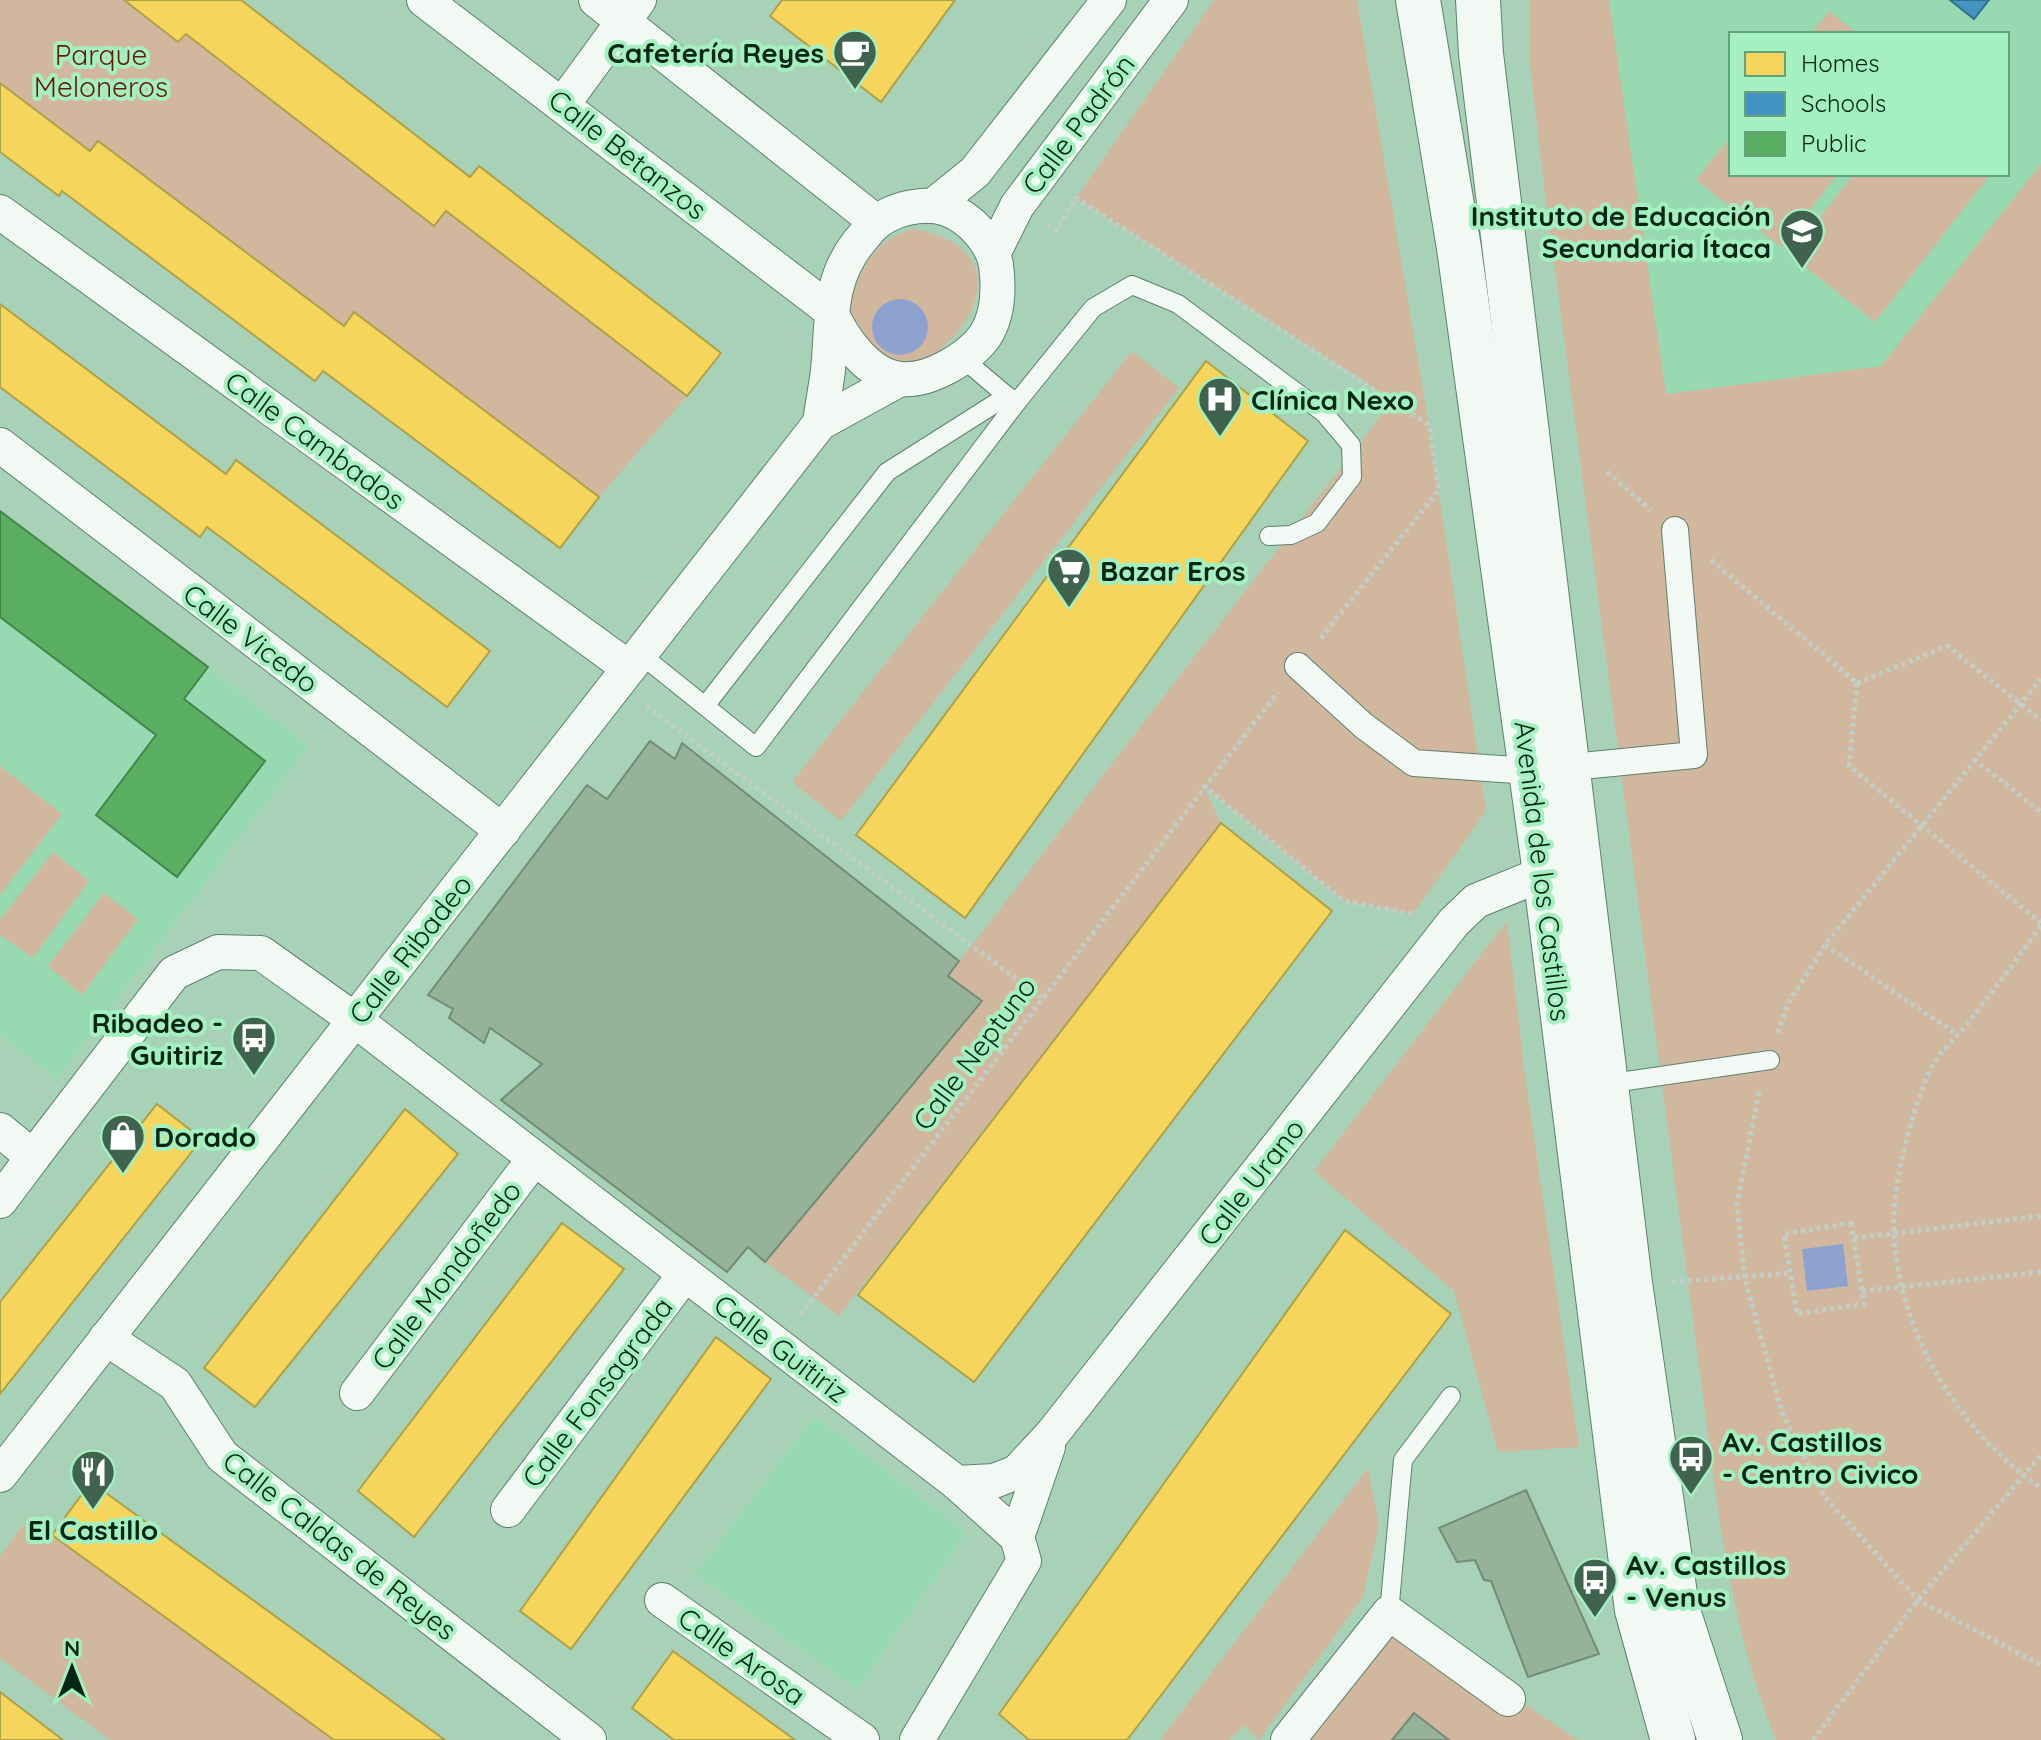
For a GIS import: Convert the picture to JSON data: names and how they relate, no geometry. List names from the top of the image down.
{
  "streets": {
    "street": [
      "Calle Padrón",
      "Calle Betanzos",
      "Calle Cambados",
      "Calle Vicedo",
      "Avenida de los Castillos",
      "Calle Ribadeo",
      "Calle Urano",
      "Calle Mondoñedo",
      "Calle Guitiriz",
      "Calle Fonsagrada",
      "Calle Caldas de Reyes",
      "Calle Arosa"
    ],
    "path": ["Calle Neptuno"]
  },
  "crossings": [
    ["Calle Padrón", "Calle Betanzos"],
    ["Calle Padrón", "Calle Ribadeo"],
    ["Calle Betanzos", "Calle Ribadeo"],
    ["Calle Cambados", "Calle Ribadeo"],
    ["Calle Vicedo", "Calle Ribadeo"],
    ["Avenida de los Castillos", "Calle Urano"],
    ["Calle Ribadeo", "Calle Guitiriz"],
    ["Calle Ribadeo", "Calle Caldas de Reyes"],
    ["Calle Neptuno", "Calle Guitiriz"],
    ["Calle Urano", "Calle Guitiriz"],
    ["Calle Mondoñedo", "Calle Guitiriz"],
    ["Calle Guitiriz", "Calle Fonsagrada"]
  ],
  "parks": ["Parque Meloneros"],
  "places": {
    "cafe": ["Cafetería Reyes"],
    "school or university": ["Instituto de Educación Secundaria Ítaca"],
    "hospital": ["Clínica Nexo"],
    "supermarket": ["Bazar Eros"],
    "bus stop": ["Ribadeo - Guitiriz", "Av. Castillos - Centro Civico", "Av. Castillos - Venus"],
    "shop": ["Dorado"],
    "restaurant": ["El Castillo"]
  },
  "legend": ["Homes", "Schools", "Public"],
  "north": "top"
}
